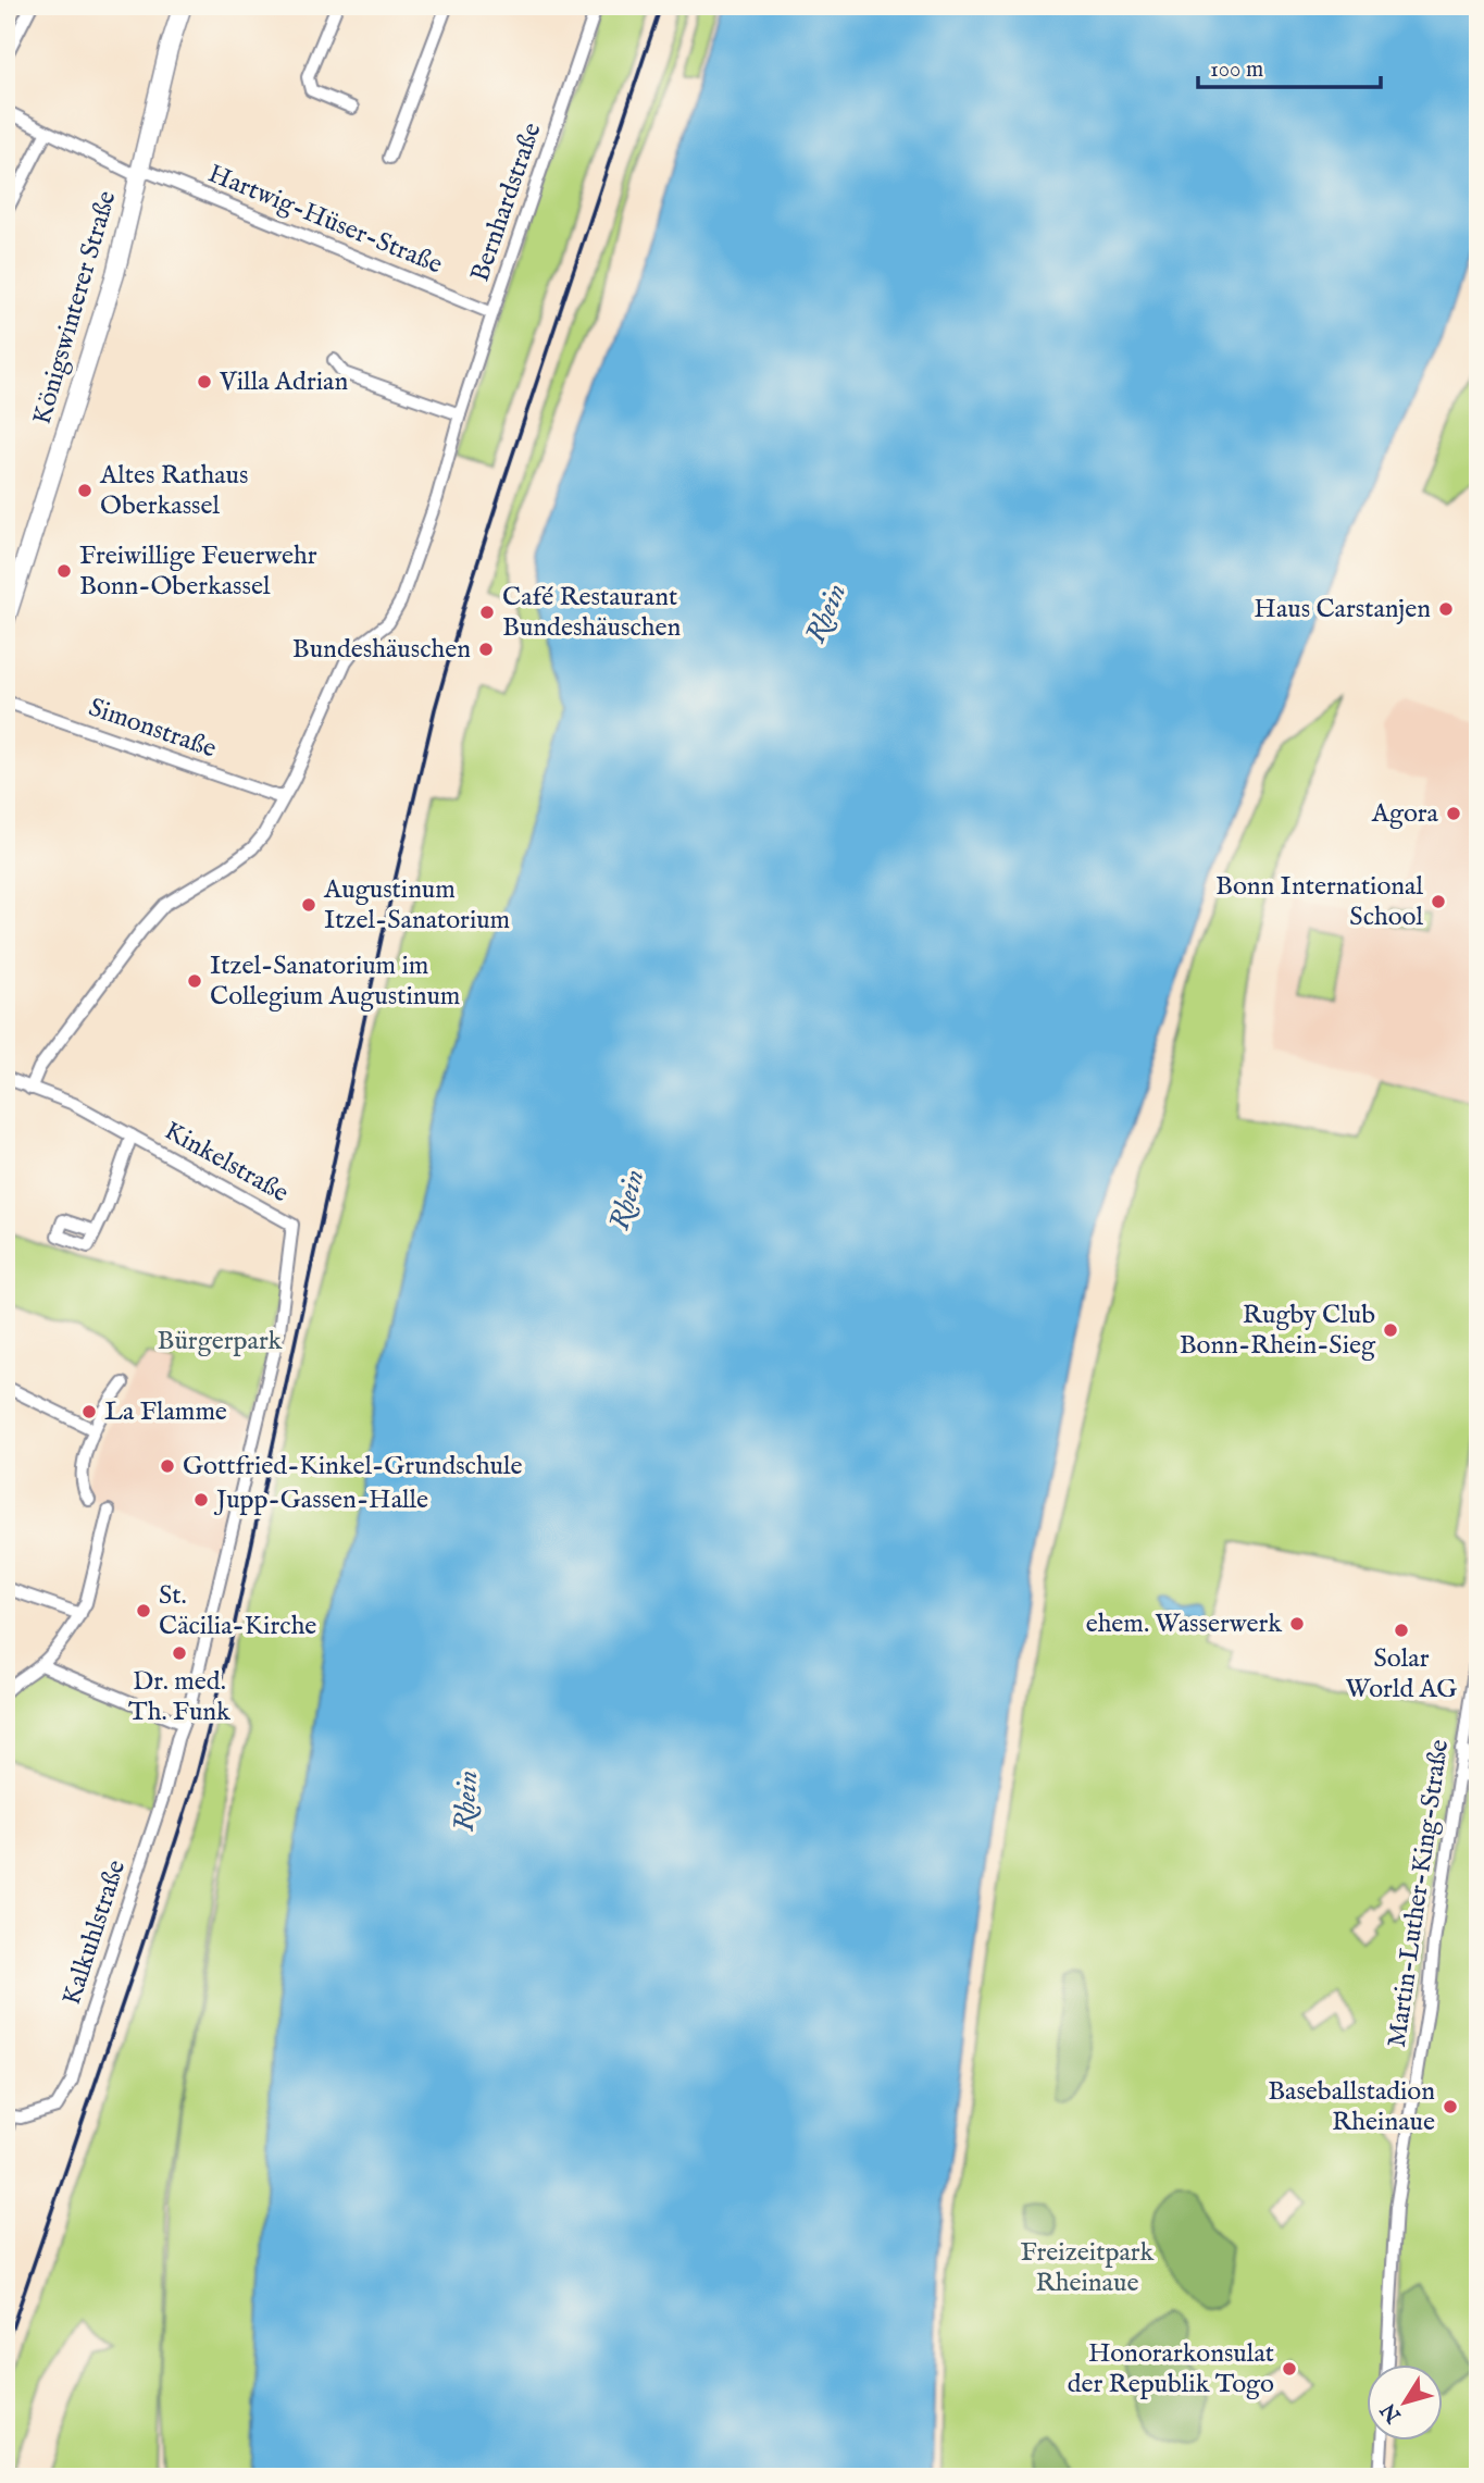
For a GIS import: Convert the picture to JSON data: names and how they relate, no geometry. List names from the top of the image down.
{
  "streets": {
    "main road": ["Königswinterer Straße"],
    "street": [
      "Bernhardstraße",
      "Hartwig-Hüser-Straße",
      "Simonstraße",
      "Kinkelstraße",
      "Martin-Luther-King-Straße",
      "Kalkuhlstraße"
    ]
  },
  "crossings": [
    ["Bernhardstraße", "Hartwig-Hüser-Straße"],
    ["Bernhardstraße", "Simonstraße"],
    ["Bernhardstraße", "Kinkelstraße"],
    ["Hartwig-Hüser-Straße", "Königswinterer Straße"],
    ["Kinkelstraße", "Kalkuhlstraße"]
  ],
  "water": ["Rhein"],
  "parks": ["Bürgerpark", "Freizeitpark Rheinaue"],
  "places": [
    "Villa Adrian",
    "Altes Rathaus Oberkassel",
    "Freiwillige Feuerwehr Bonn-Oberkassel",
    "Haus Carstanjen",
    "Café Restaurant Bundeshäuschen",
    "Bundeshäuschen",
    "Agora",
    "Bonn International School",
    "Augustinum Itzel-Sanatorium",
    "Itzel-Sanatorium im Collegium Augustinum",
    "Rugby Club Bonn-Rhein-Sieg",
    "La Flamme",
    "Gottfried-Kinkel-Grundschule",
    "Jupp-Gassen-Halle",
    "St. Cäcilia-Kirche",
    "ehem. Wasserwerk",
    "Solar World AG",
    "Dr. med. Th. Funk",
    "Baseballstadion Rheinaue",
    "Honorarkonsulat der Republik Togo"
  ],
  "scale_bar": "100 m",
  "north": "bottom left"
}
